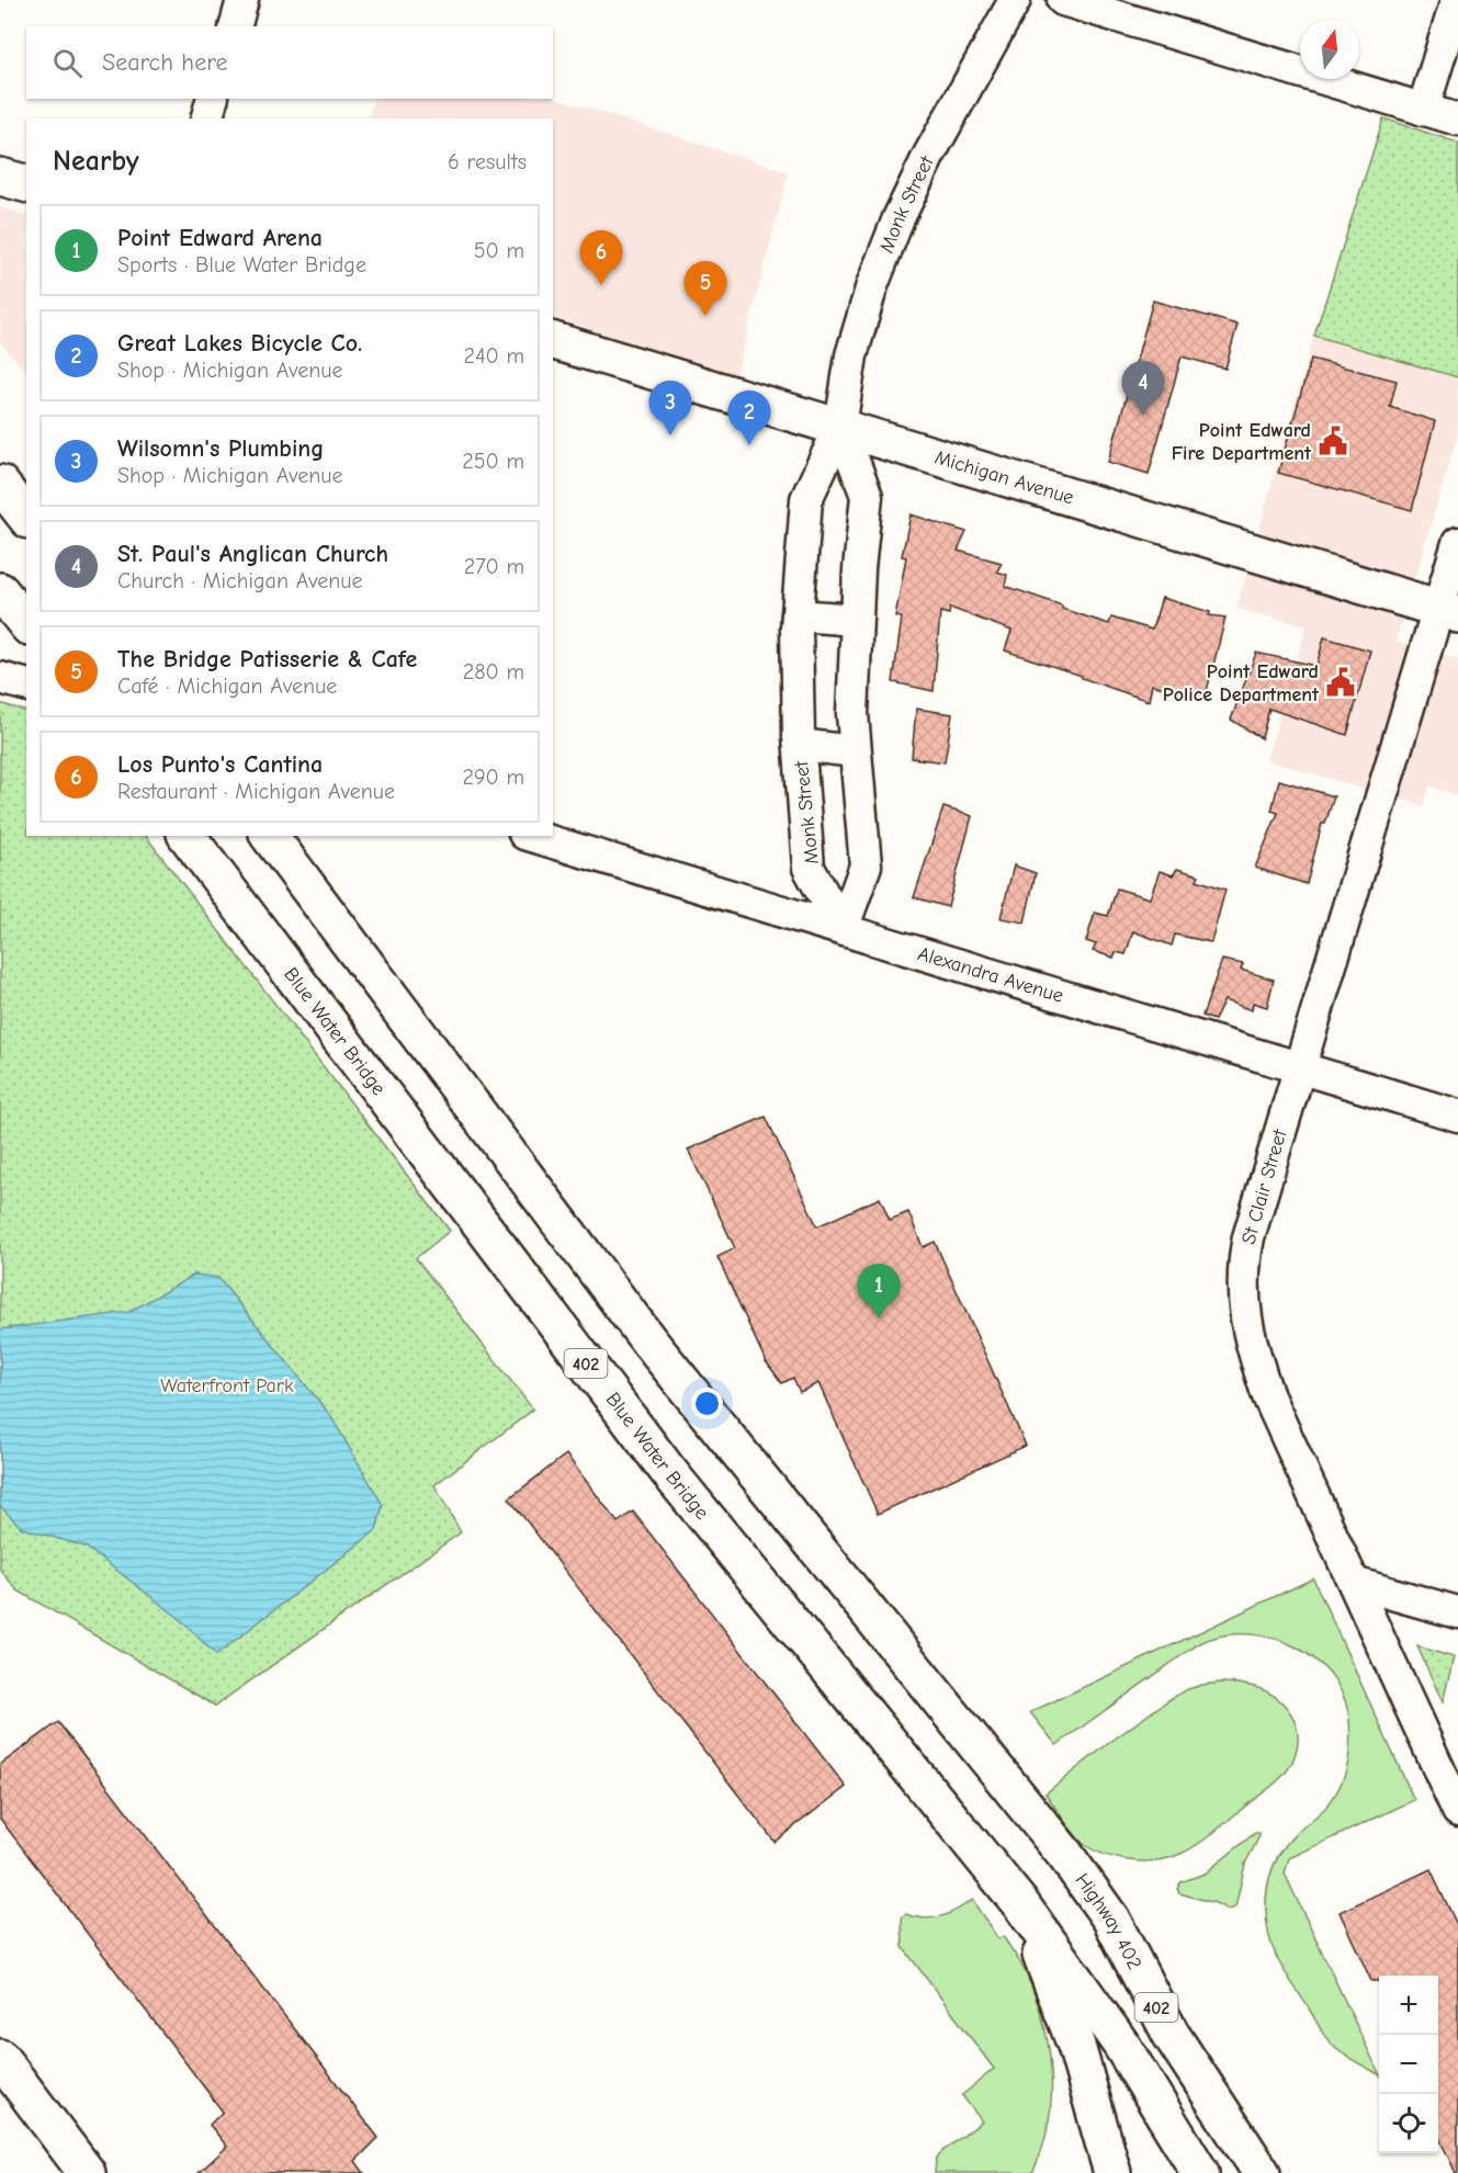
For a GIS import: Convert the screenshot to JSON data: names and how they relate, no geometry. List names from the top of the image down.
{
  "streets": {
    "main road": [
      "Michigan Avenue",
      "Blue Water Bridge",
      "402",
      "Highway 402"
    ],
    "street": ["Monk Street", "Alexandra Avenue", "St Clair Street"]
  },
  "crossings": [
    ["Monk Street", "Michigan Avenue"],
    ["Monk Street", "Alexandra Avenue"],
    ["Michigan Avenue", "St Clair Street"],
    ["Alexandra Avenue", "St Clair Street"],
    ["Blue Water Bridge", "402"]
  ],
  "parks": ["Waterfront Park"],
  "places": {
    "public building": ["Point Edward Fire Department", "Point Edward Police Department"]
  },
  "north": "top",
  "page": {
    "search": "Search here",
    "heading": ["Nearby", "6 results"],
    "list": [
      {
        "mark": "1",
        "name": "Point Edward Arena",
        "note": "Sports · Blue Water Bridge",
        "value": "50 m"
      },
      {
        "mark": "2",
        "name": "Great Lakes Bicycle Co.",
        "note": "Shop · Michigan Avenue",
        "value": "240 m"
      },
      {
        "mark": "3",
        "name": "Wilsomn's Plumbing",
        "note": "Shop · Michigan Avenue",
        "value": "250 m"
      },
      {
        "mark": "4",
        "name": "St. Paul's Anglican Church",
        "note": "Church · Michigan Avenue",
        "value": "270 m"
      },
      {
        "mark": "5",
        "name": "The Bridge Patisserie & Cafe",
        "note": "Café · Michigan Avenue",
        "value": "280 m"
      },
      {
        "mark": "6",
        "name": "Los Punto's Cantina",
        "note": "Restaurant · Michigan Avenue",
        "value": "290 m"
      }
    ],
    "pins": [
      "6",
      "5",
      "4",
      "3",
      "2",
      "1"
    ],
    "map_buttons": ["+", "−"]
  }
}
